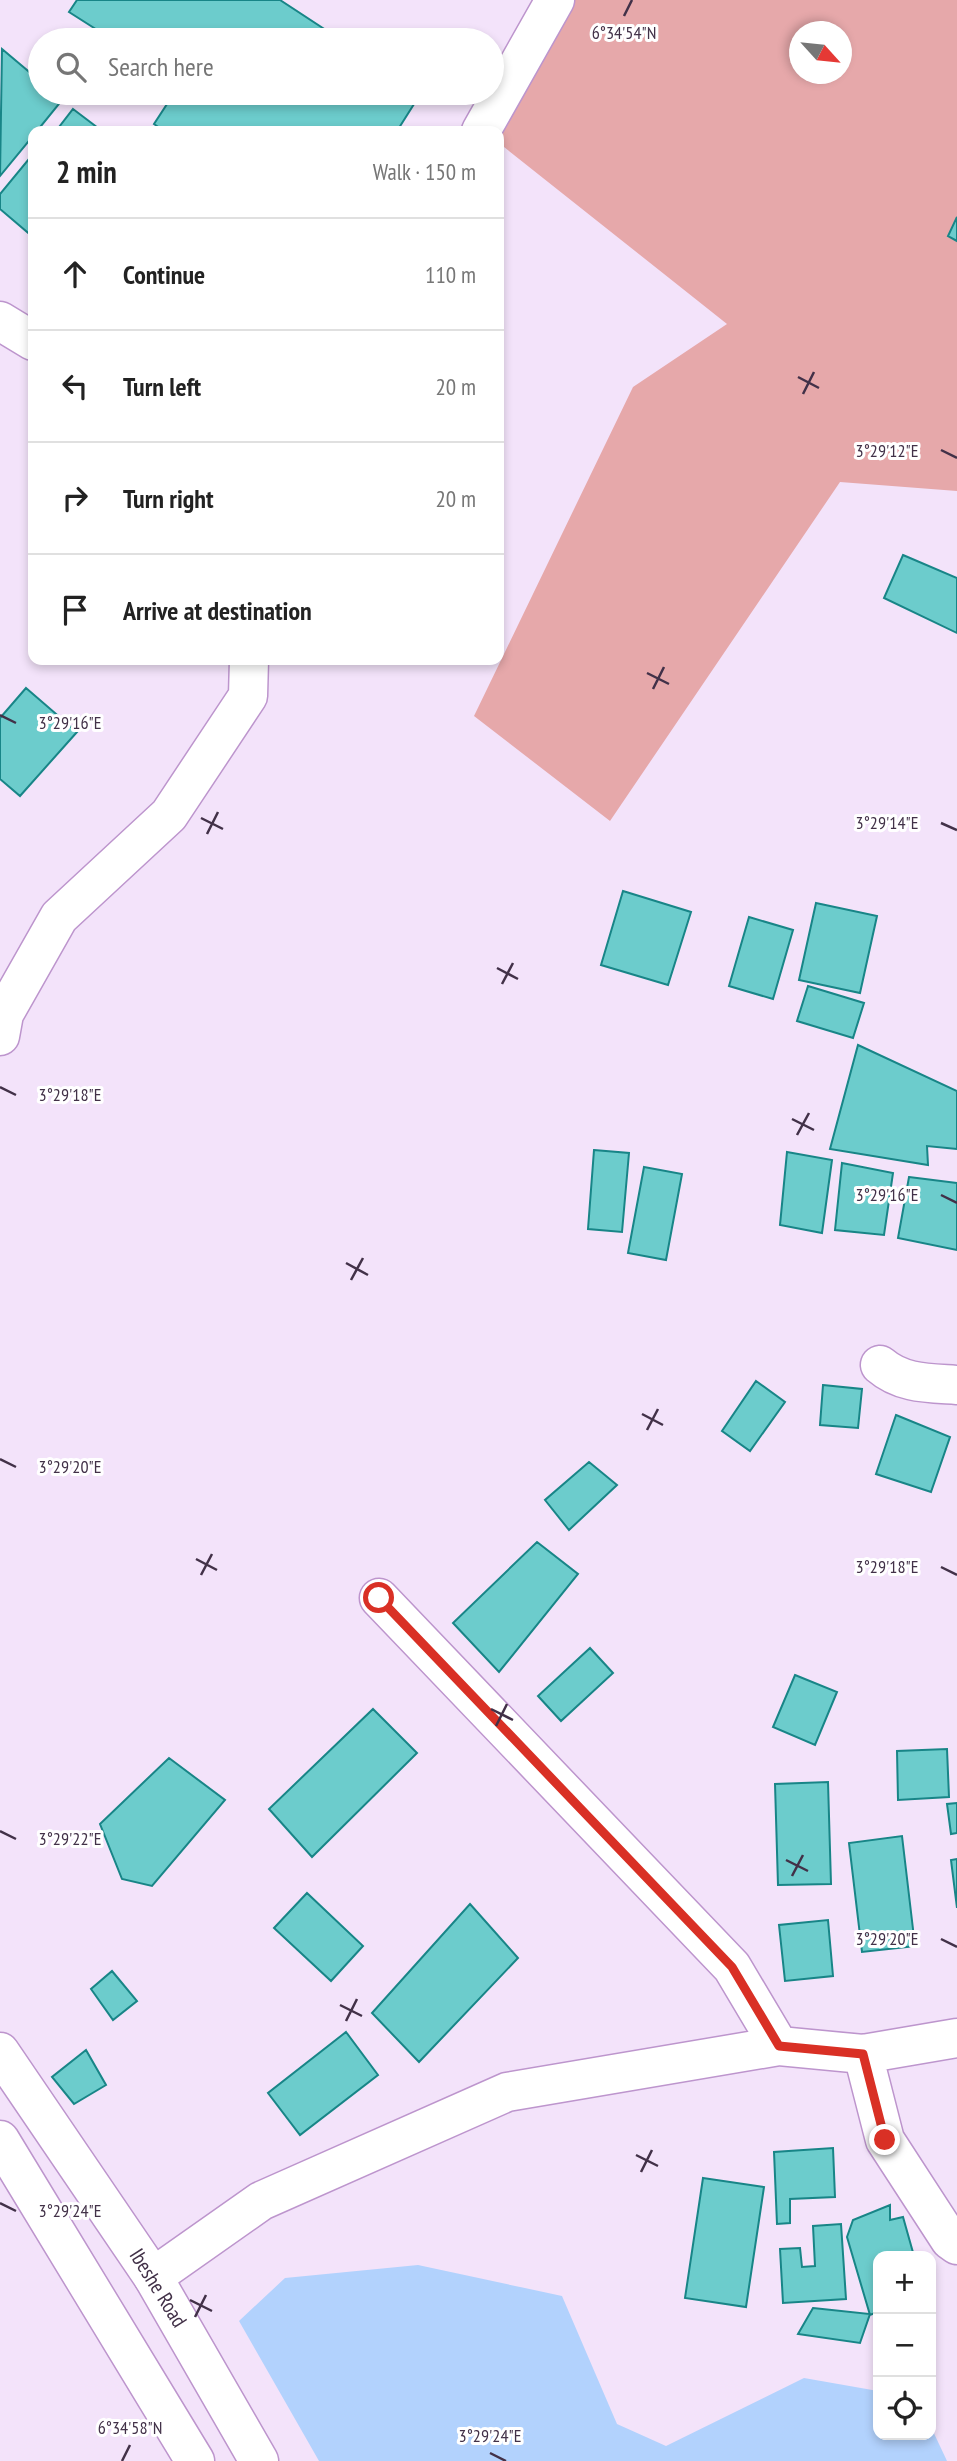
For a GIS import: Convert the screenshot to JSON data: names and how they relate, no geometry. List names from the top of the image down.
{
  "streets": {
    "street": ["Ibeshe Road"]
  },
  "north": "bottom right",
  "page": {
    "search": "Search here",
    "heading": ["2 min", "Walk · 150 m"],
    "list": [
      ["Continue", "110 m"],
      ["Turn left", "20 m"],
      ["Turn right", "20 m"],
      "Arrive at destination"
    ],
    "map_buttons": ["+", "−"]
  },
  "coordinates": [
    "6°34'54\"N",
    "3°29'12\"E",
    "3°29'16\"E",
    "3°29'14\"E",
    "3°29'18\"E",
    "3°29'20\"E",
    "3°29'22\"E",
    "3°29'24\"E",
    "6°34'58\"N"
  ]
}
